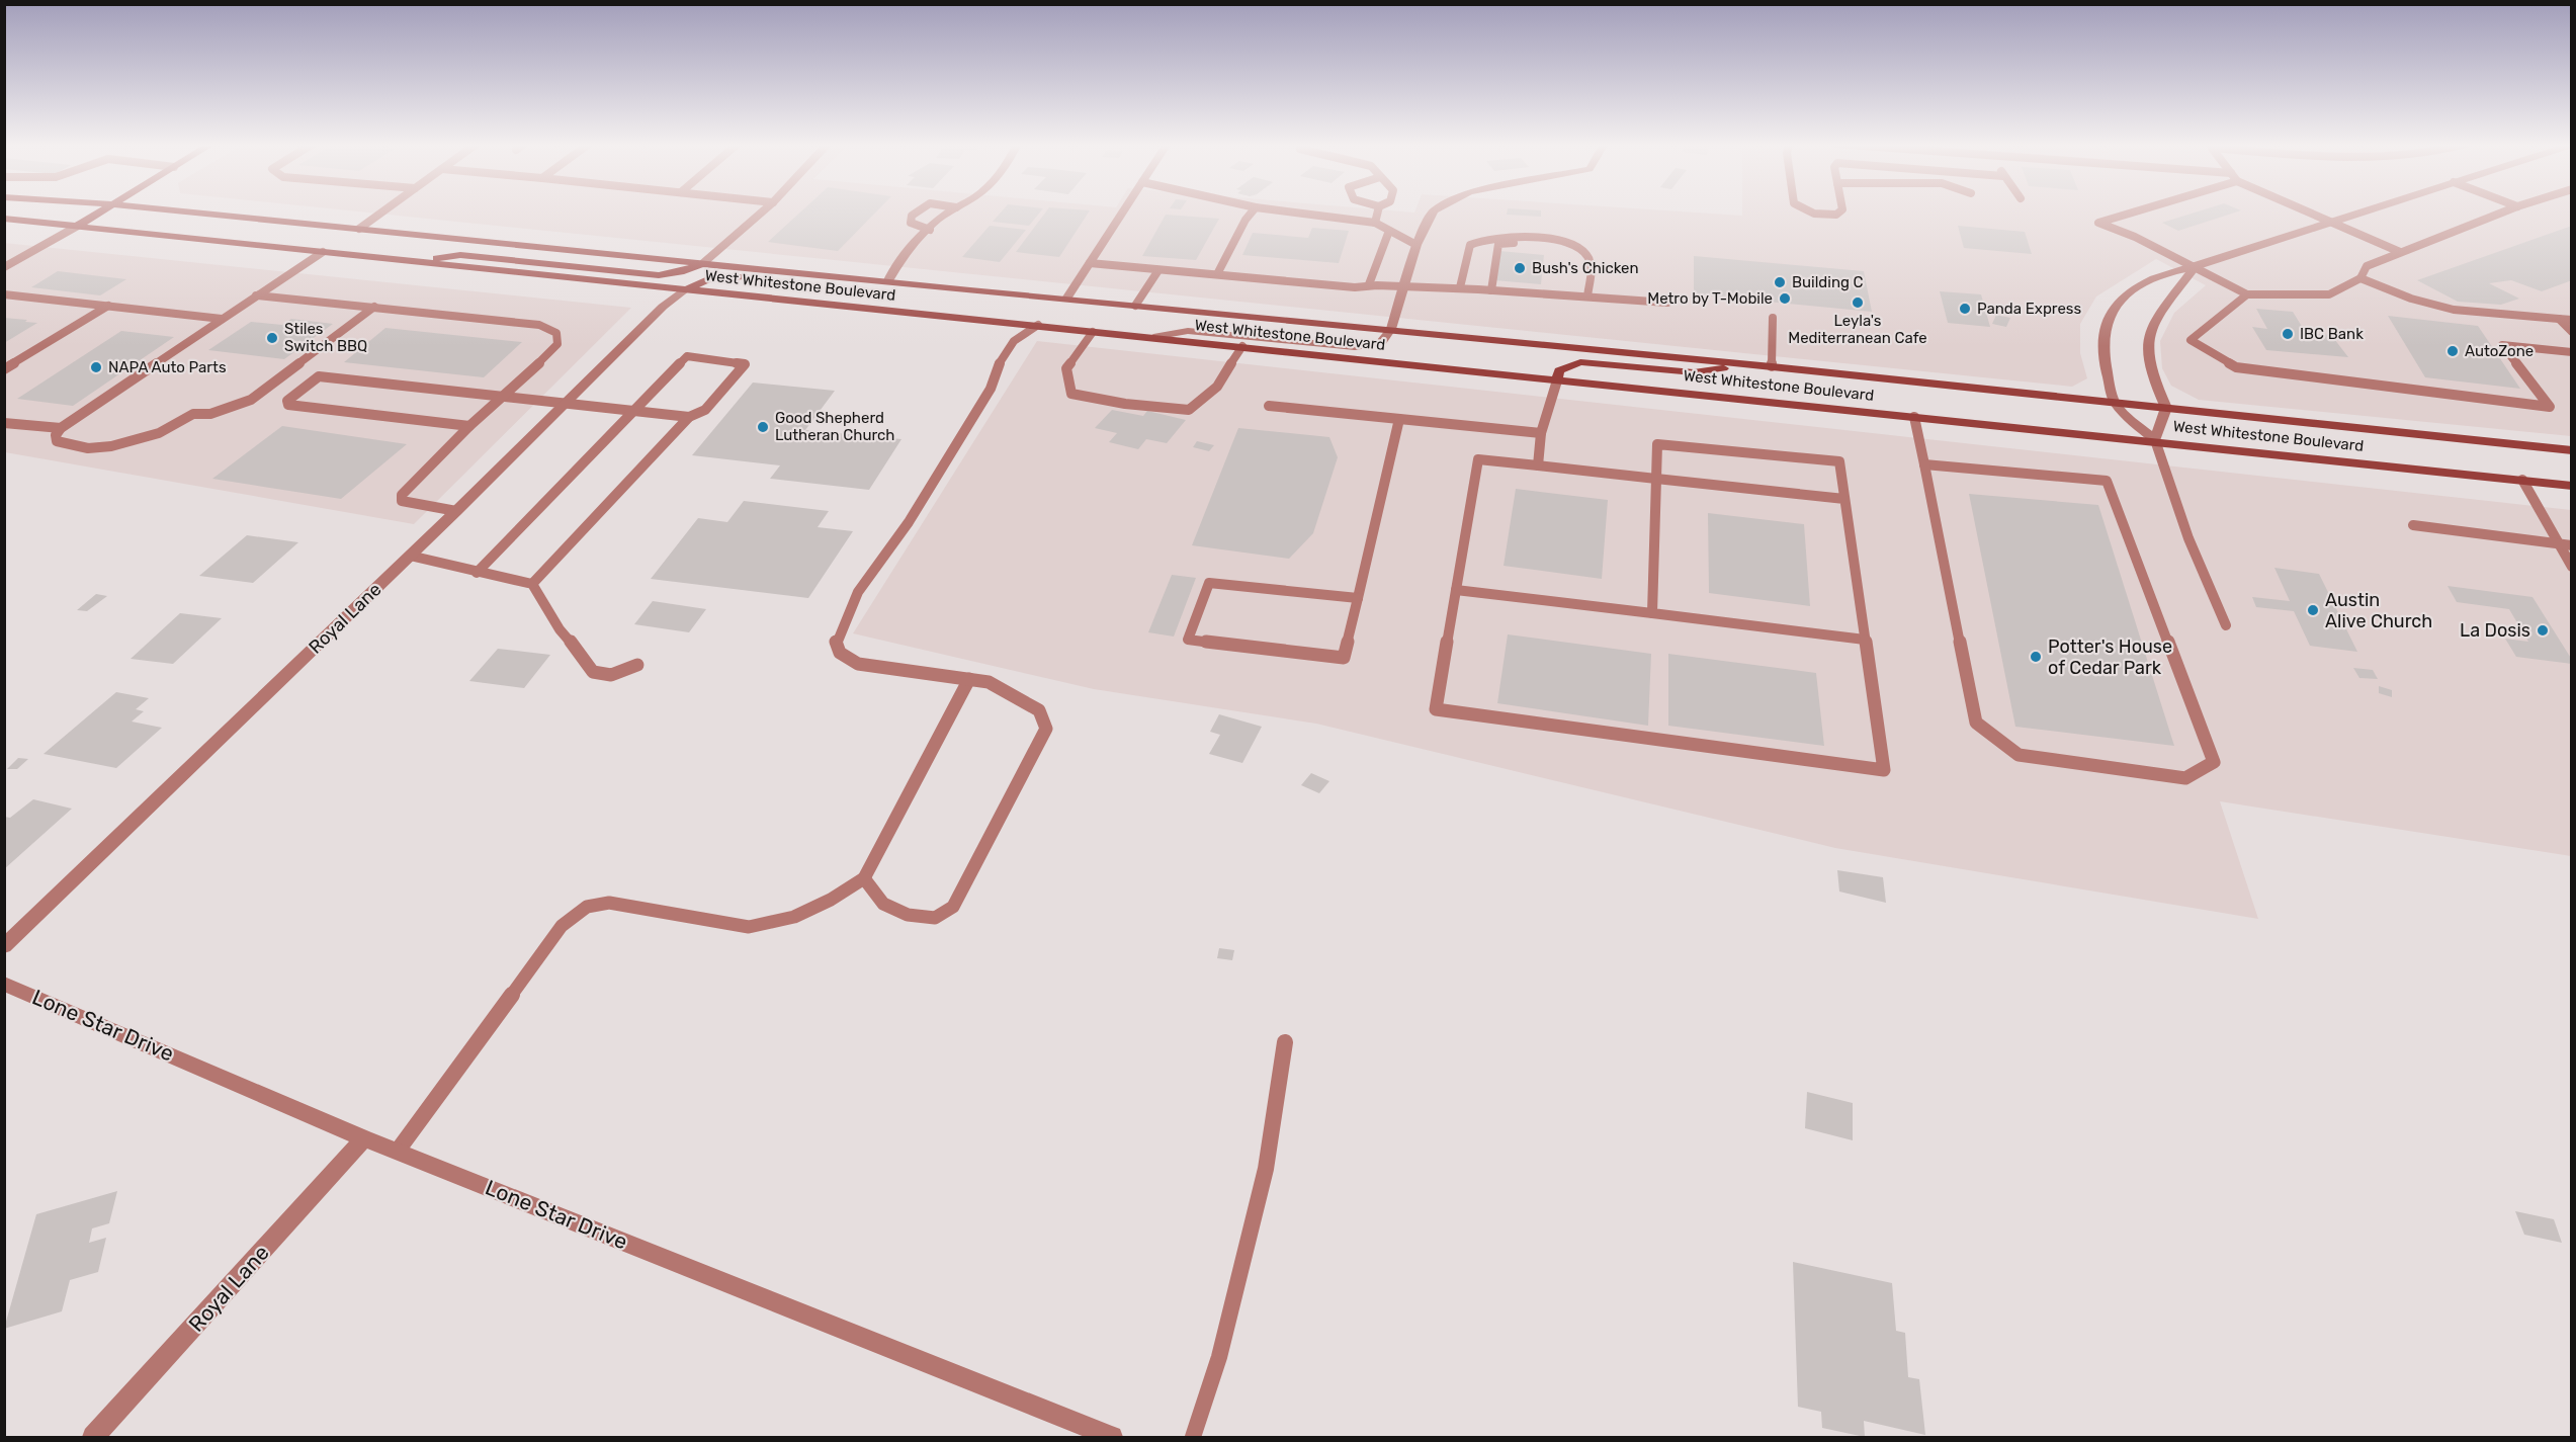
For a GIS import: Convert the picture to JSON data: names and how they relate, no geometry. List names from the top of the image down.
{
  "streets": {
    "main road": ["West Whitestone Boulevard"],
    "street": ["Royal Lane", "Lone Star Drive"]
  },
  "crossings": [
    ["West Whitestone Boulevard", "Royal Lane"],
    ["Royal Lane", "Lone Star Drive"]
  ],
  "places": [
    "Bush's Chicken",
    "Building C",
    "Metro by T-Mobile",
    "Leyla's Mediterranean Cafe",
    "Panda Express",
    "IBC Bank",
    "Stiles Switch BBQ",
    "AutoZone",
    "NAPA Auto Parts",
    "Good Shepherd Lutheran Church",
    "Austin Alive Church",
    "La Dosis",
    "Potter's House of Cedar Park"
  ]
}
